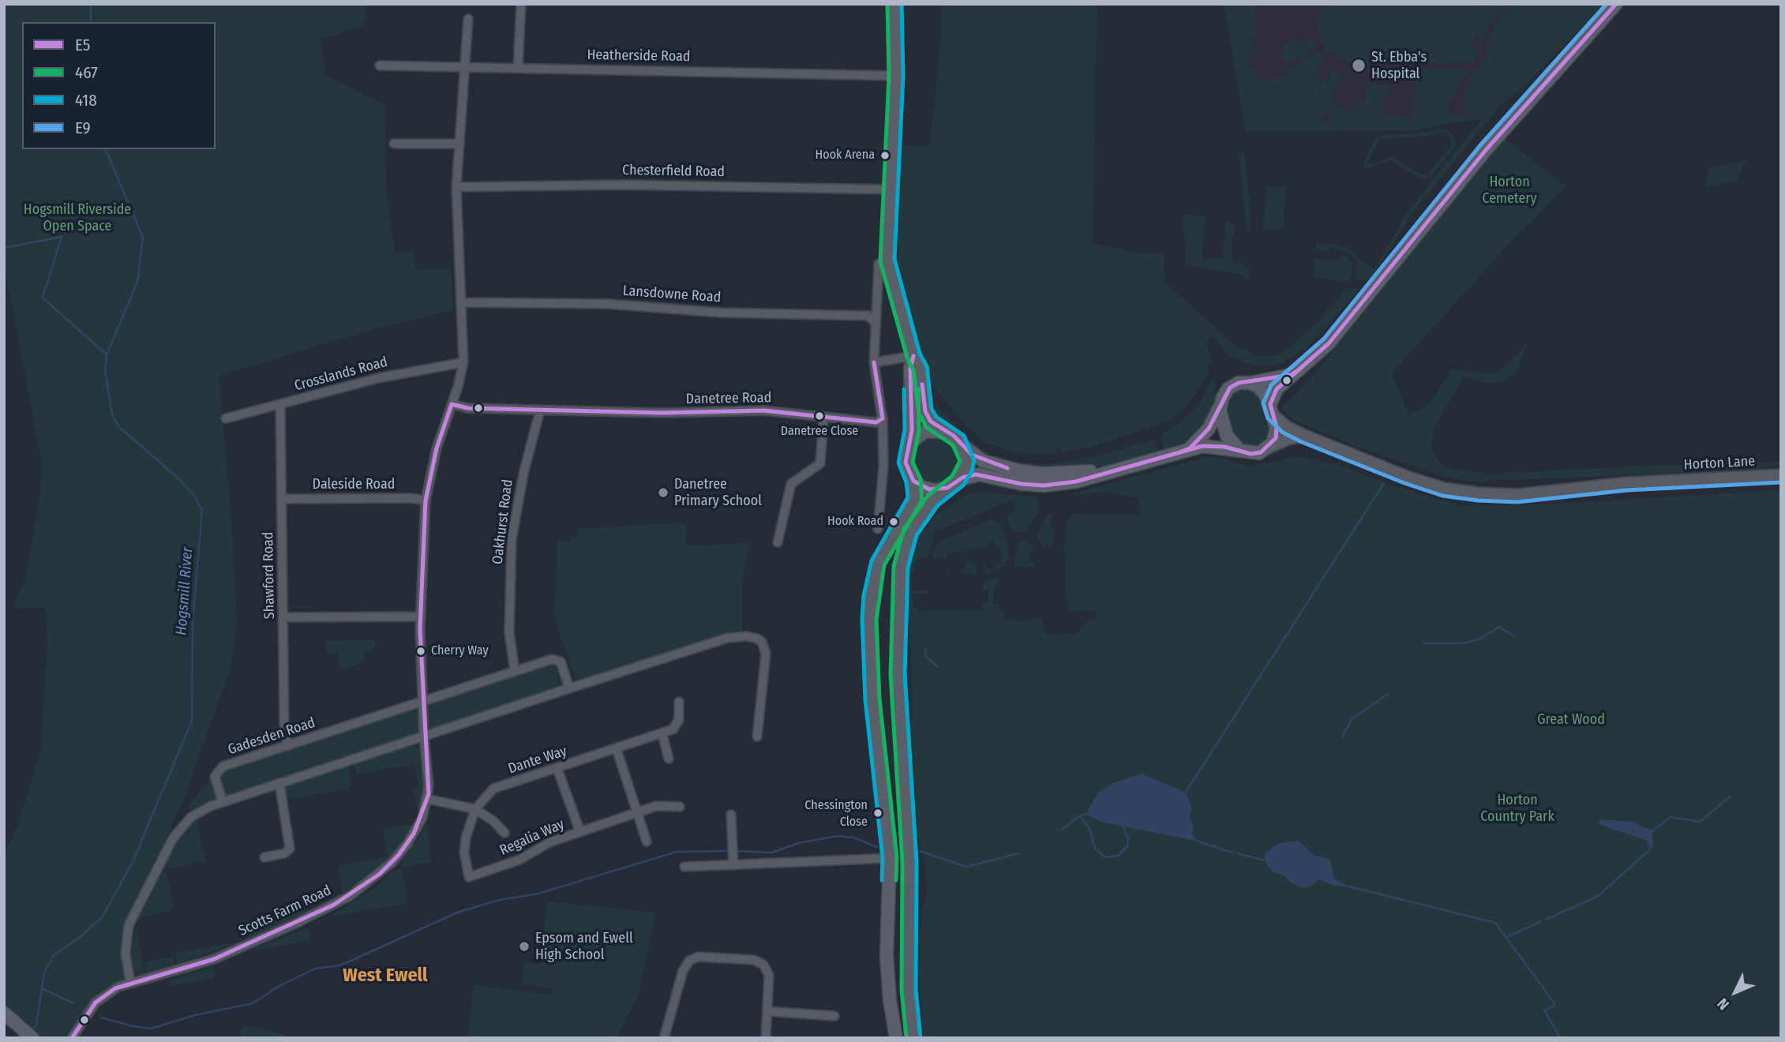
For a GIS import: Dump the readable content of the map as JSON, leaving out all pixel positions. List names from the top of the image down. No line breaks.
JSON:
{"streets":{"street":["Heatherside Road","Chesterfield Road","Lansdowne Road","Crosslands Road","Danetree Road","Horton Lane","Daleside Road","Oakhurst Road","Shawford Road","Gadesden Road","Dante Way","Regalia Way","Scotts Farm Road"]},"crossings":[["Heatherside Road","Scotts Farm Road"],["Chesterfield Road","Scotts Farm Road"],["Lansdowne Road","Scotts Farm Road"],["Crosslands Road","Shawford Road"],["Crosslands Road","Scotts Farm Road"],["Danetree Road","Oakhurst Road"],["Danetree Road","Scotts Farm Road"],["Daleside Road","Shawford Road"],["Daleside Road","Scotts Farm Road"],["Oakhurst Road","Gadesden Road"],["Shawford Road","Gadesden Road"],["Gadesden Road","Scotts Farm Road"],["Dante Way","Regalia Way"]],"districts":["West Ewell"],"water":["Hogsmill River"],"parks":["Horton Cemetery","Hogsmill Riverside Open Space","Great Wood","Horton Country Park"],"places":["St. Ebba's Hospital","Hook Arena","Danetree Close","Danetree Primary School","Hook Road","Cherry Way","Chessington Close","Epsom and Ewell High School"],"lines":["transit line E5","transit line 467","transit line 418","transit line E9"],"legend":["E5","467","418","E9"],"north":"bottom left"}
